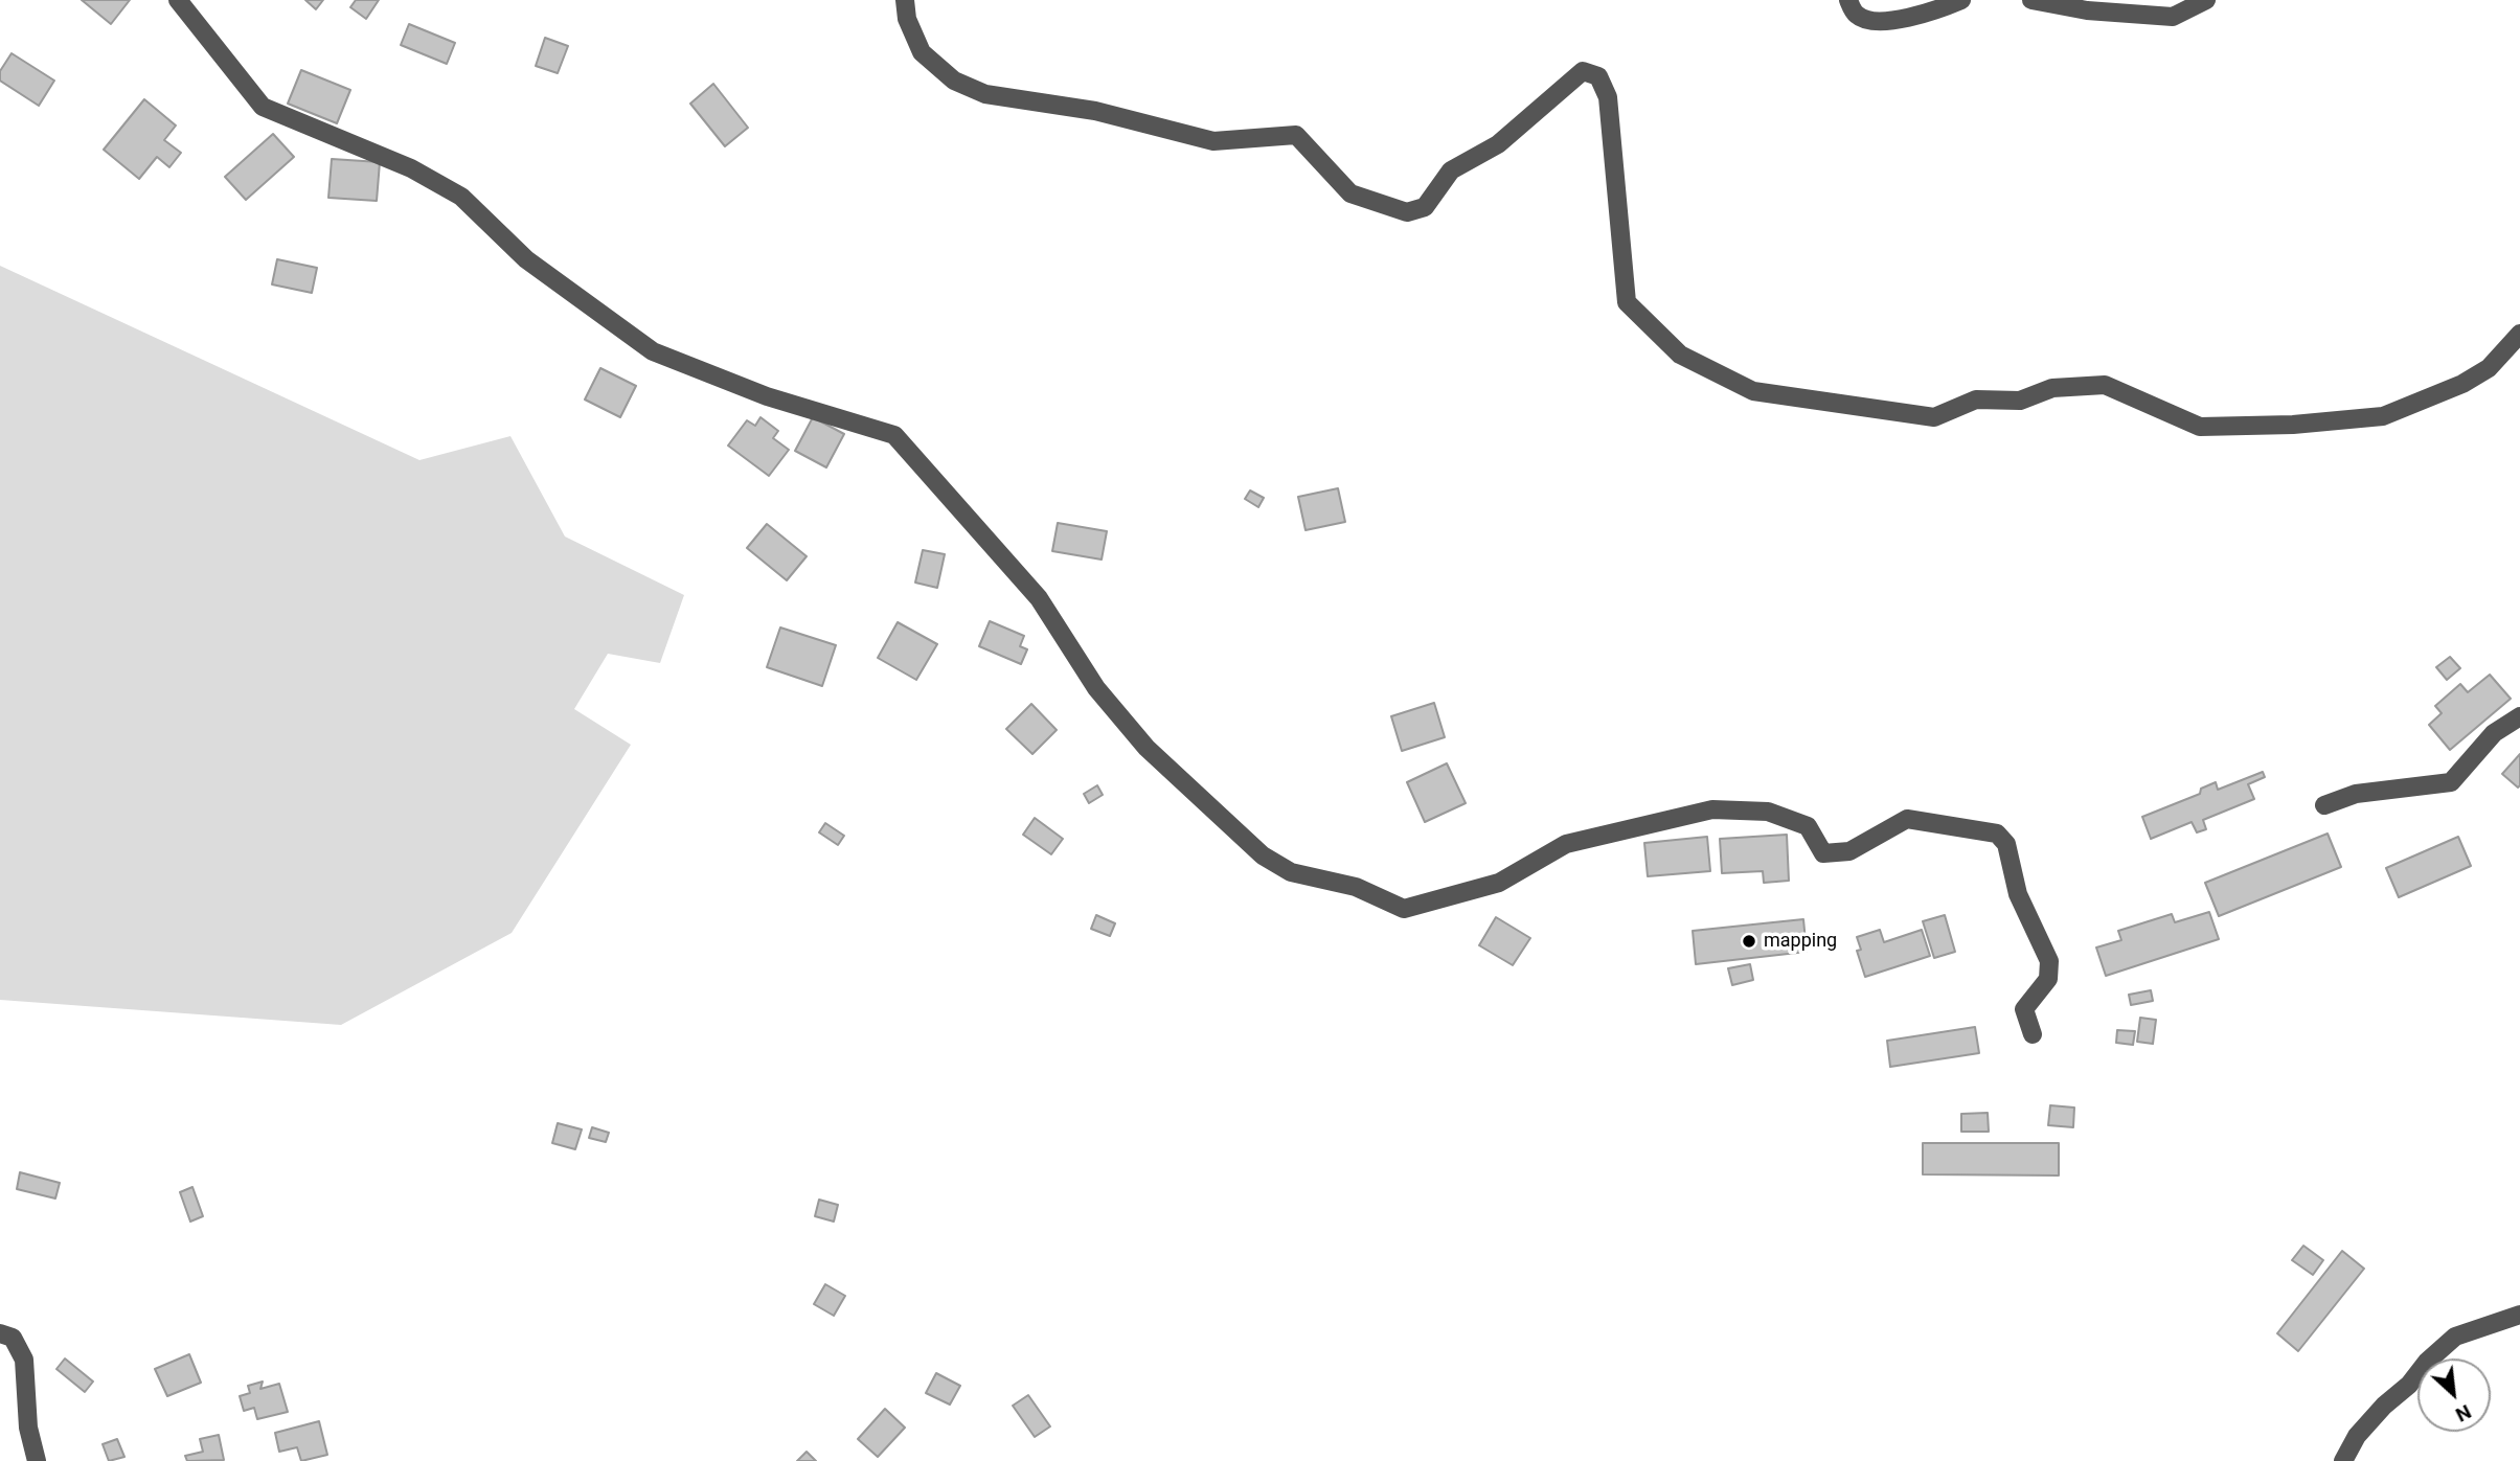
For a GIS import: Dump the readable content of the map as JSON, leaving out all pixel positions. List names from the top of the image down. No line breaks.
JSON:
{"places":["mapping"],"north":"bottom right"}
